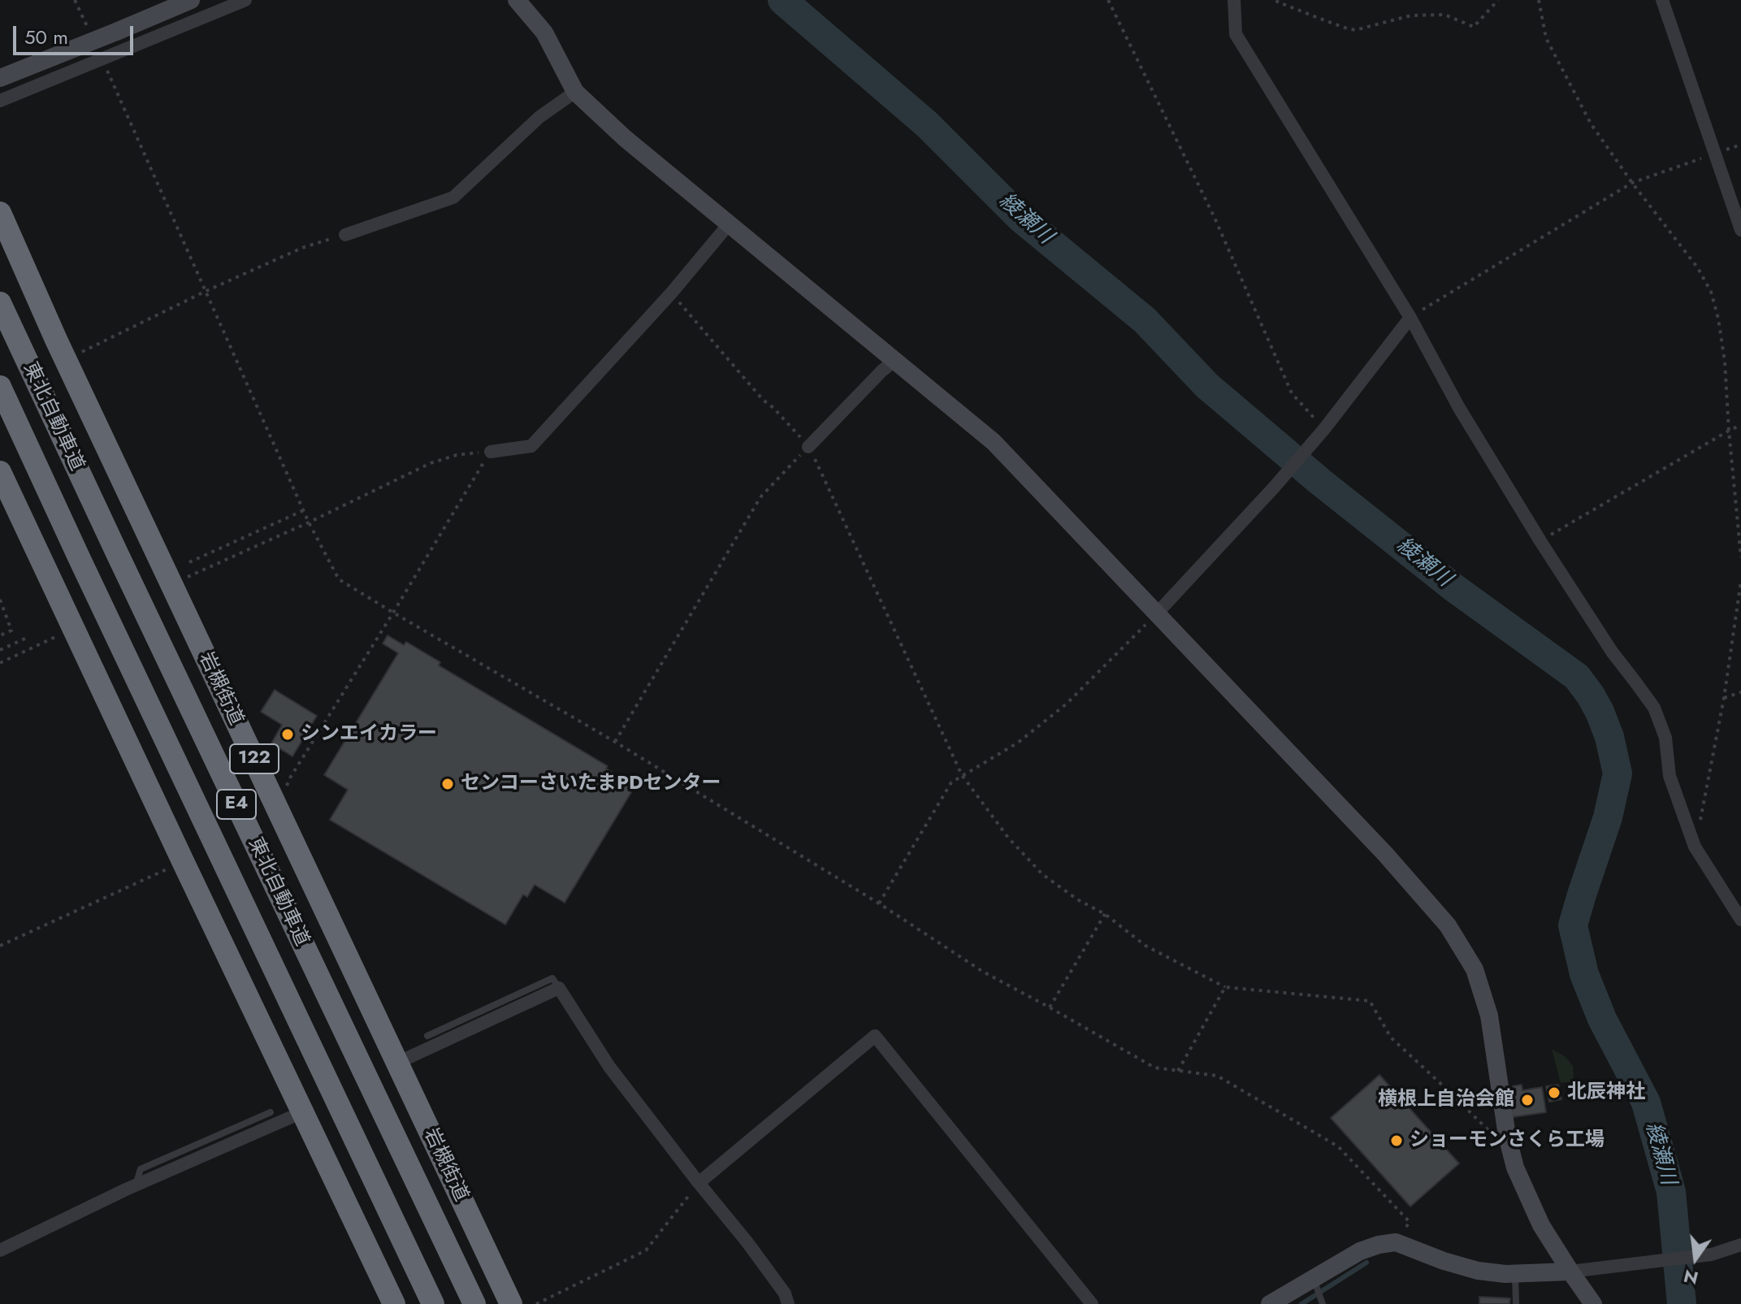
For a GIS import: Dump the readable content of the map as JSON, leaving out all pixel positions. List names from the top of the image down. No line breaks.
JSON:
{"streets":{"highway":["東北自動車道","岩槻街道","122","E4"]},"water":["綾瀬川"],"places":["シンエイカラー","センコーさいたまPDセンター","北辰神社","横根上自治会館","ショーモンさくら工場"],"scale_bar":"50 m","north":"bottom"}
